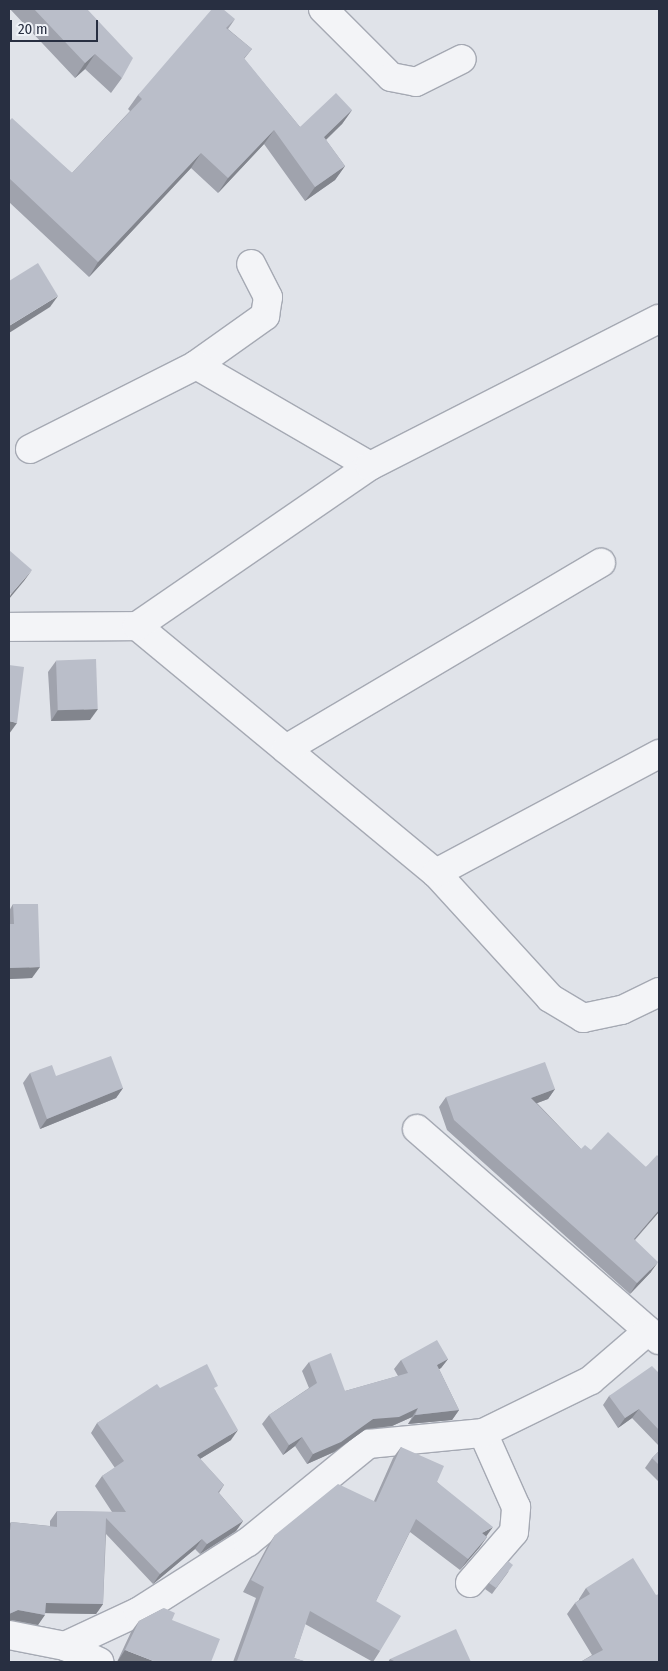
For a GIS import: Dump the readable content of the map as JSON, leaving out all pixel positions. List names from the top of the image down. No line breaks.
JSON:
{"scale_bar":"20 m"}
